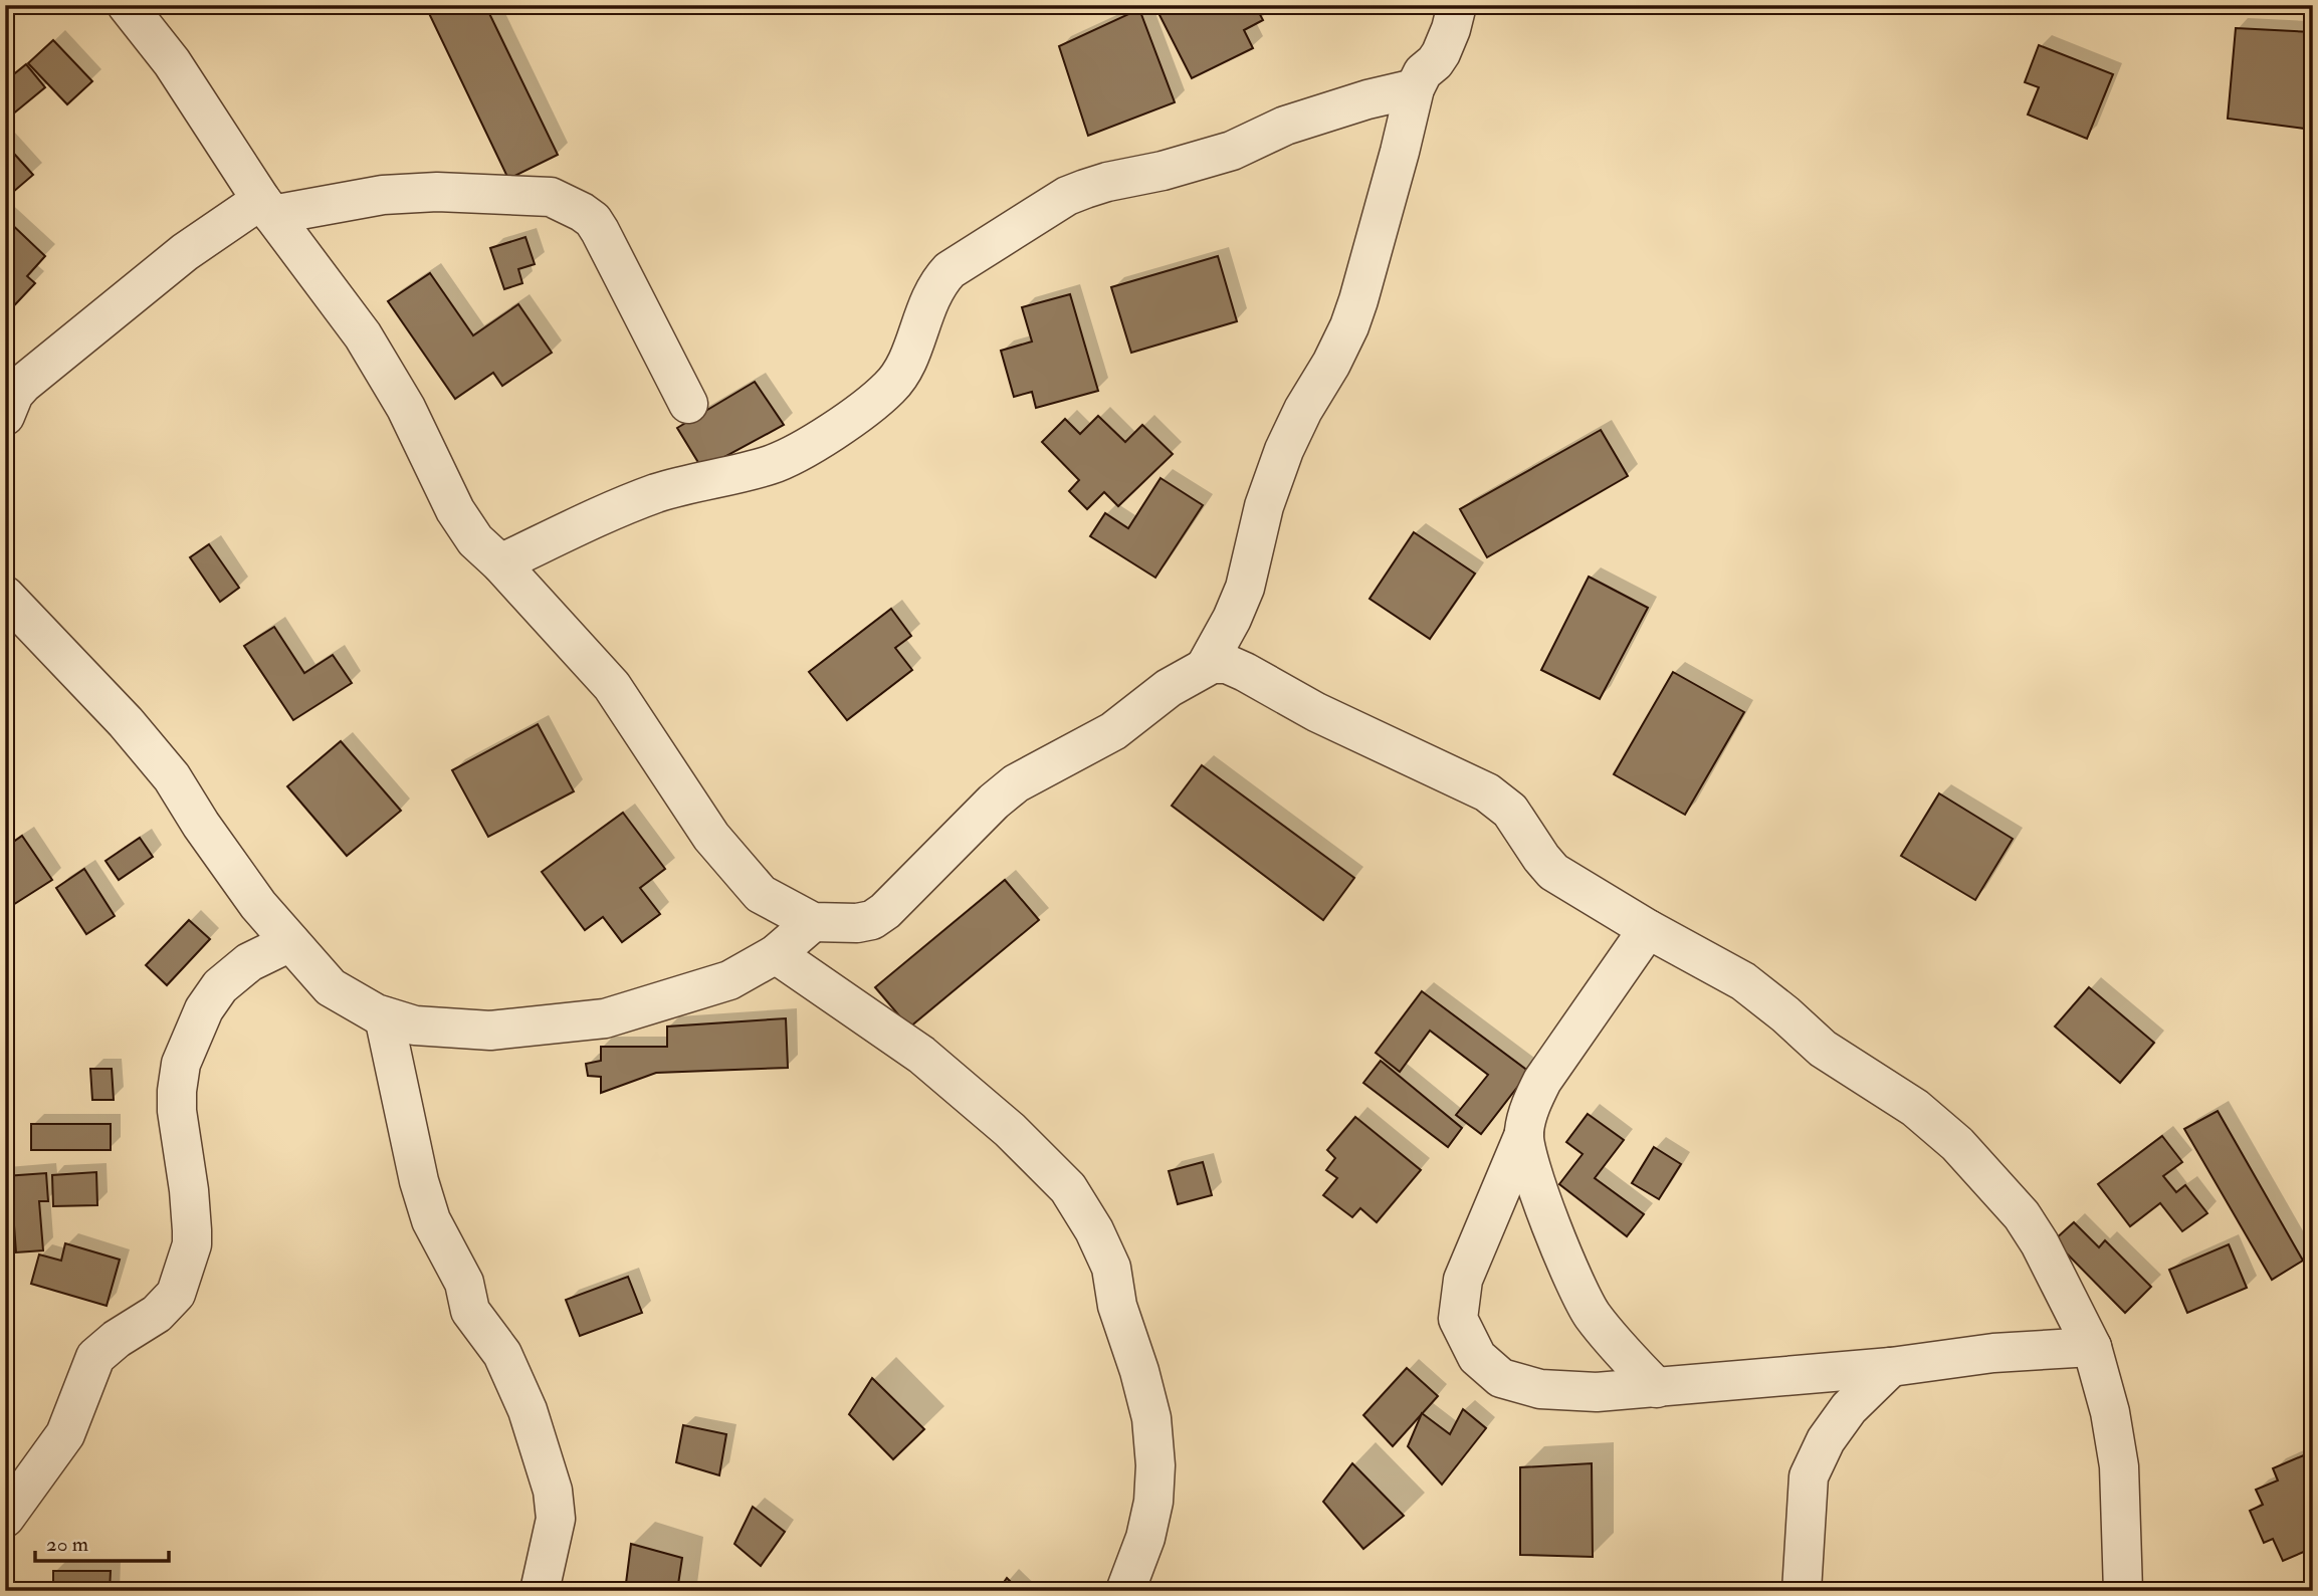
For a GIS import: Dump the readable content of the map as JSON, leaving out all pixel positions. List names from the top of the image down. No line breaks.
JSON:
{"scale_bar":"20 m"}
